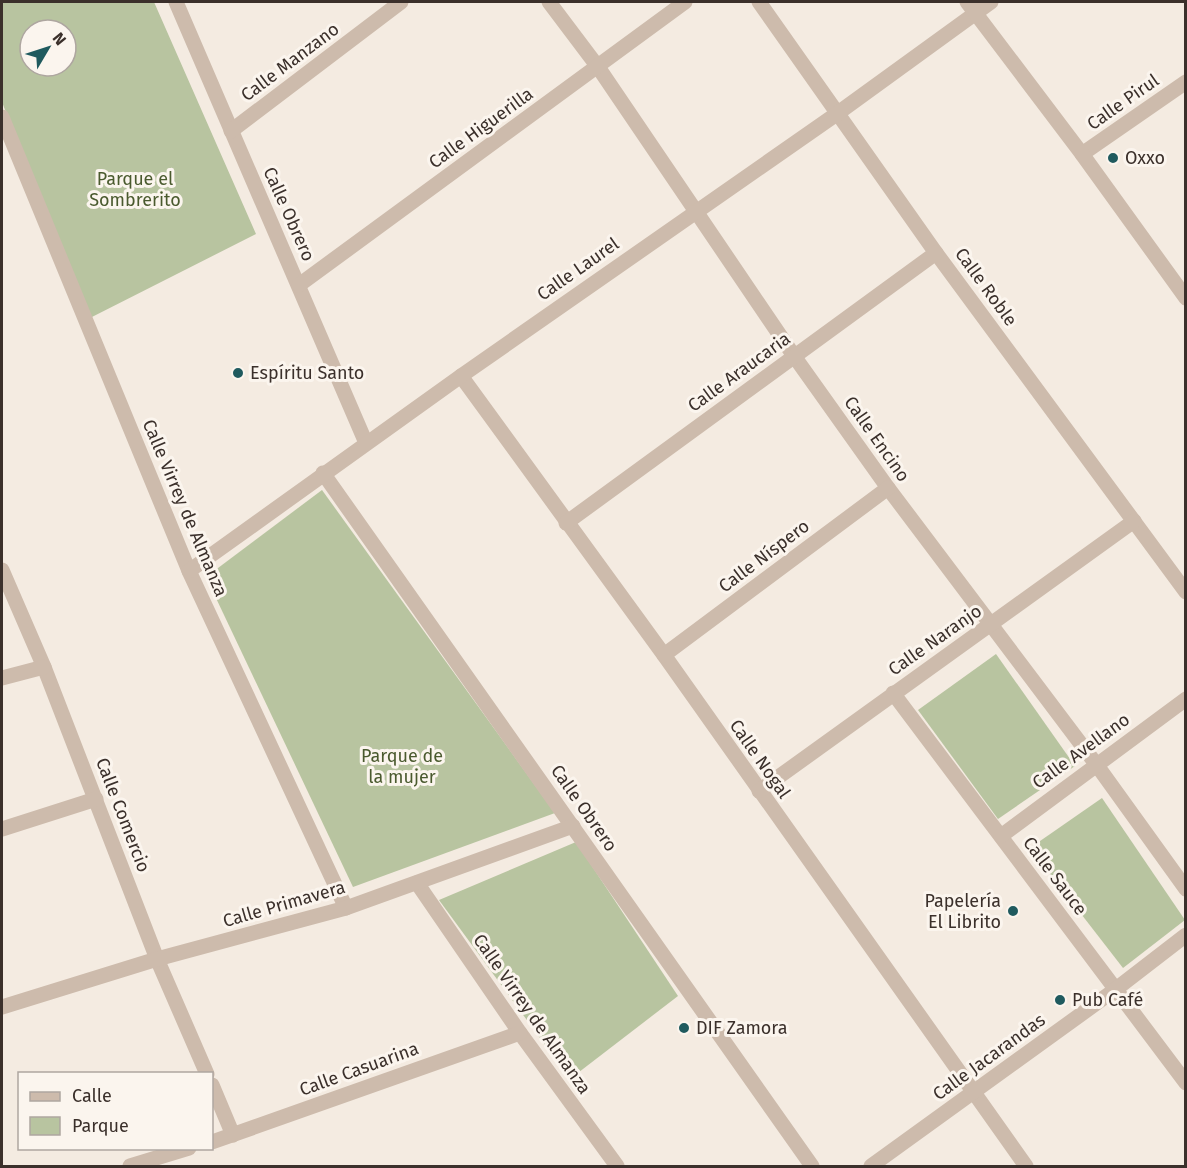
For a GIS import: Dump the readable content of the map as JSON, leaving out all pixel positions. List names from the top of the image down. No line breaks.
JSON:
{"streets":{"street":["Calle Manzano","Calle Pirul","Calle Higuerilla","Calle Obrero","Calle Laurel","Calle Roble","Calle Araucaria","Calle Encino","Calle Virrey de Almanza","Calle Níspero","Calle Naranjo","Calle Avellano","Calle Nogal","Calle Comercio","Calle Sauce","Calle Primavera","Calle Jacarandas","Calle Casuarina"]},"crossings":[["Calle Manzano","Calle Obrero"],["Calle Higuerilla","Calle Obrero"],["Calle Higuerilla","Calle Encino"],["Calle Obrero","Calle Laurel"],["Calle Obrero","Calle Primavera"],["Calle Laurel","Calle Roble"],["Calle Laurel","Calle Encino"],["Calle Laurel","Calle Virrey de Almanza"],["Calle Laurel","Calle Nogal"],["Calle Roble","Calle Araucaria"],["Calle Roble","Calle Naranjo"],["Calle Araucaria","Calle Encino"],["Calle Araucaria","Calle Nogal"],["Calle Encino","Calle Níspero"],["Calle Encino","Calle Naranjo"],["Calle Encino","Calle Avellano"],["Calle Virrey de Almanza","Calle Primavera"],["Calle Virrey de Almanza","Calle Casuarina"],["Calle Níspero","Calle Nogal"],["Calle Naranjo","Calle Nogal"],["Calle Naranjo","Calle Sauce"],["Calle Avellano","Calle Sauce"],["Calle Nogal","Calle Jacarandas"],["Calle Comercio","Calle Primavera"],["Calle Sauce","Calle Jacarandas"]],"parks":["Parque el Sombrerito","Parque de la mujer"],"places":["Oxxo","Espíritu Santo","Papelería El Librito","Pub Café","DIF Zamora"],"legend":["Calle","Parque"],"north":"top right"}
